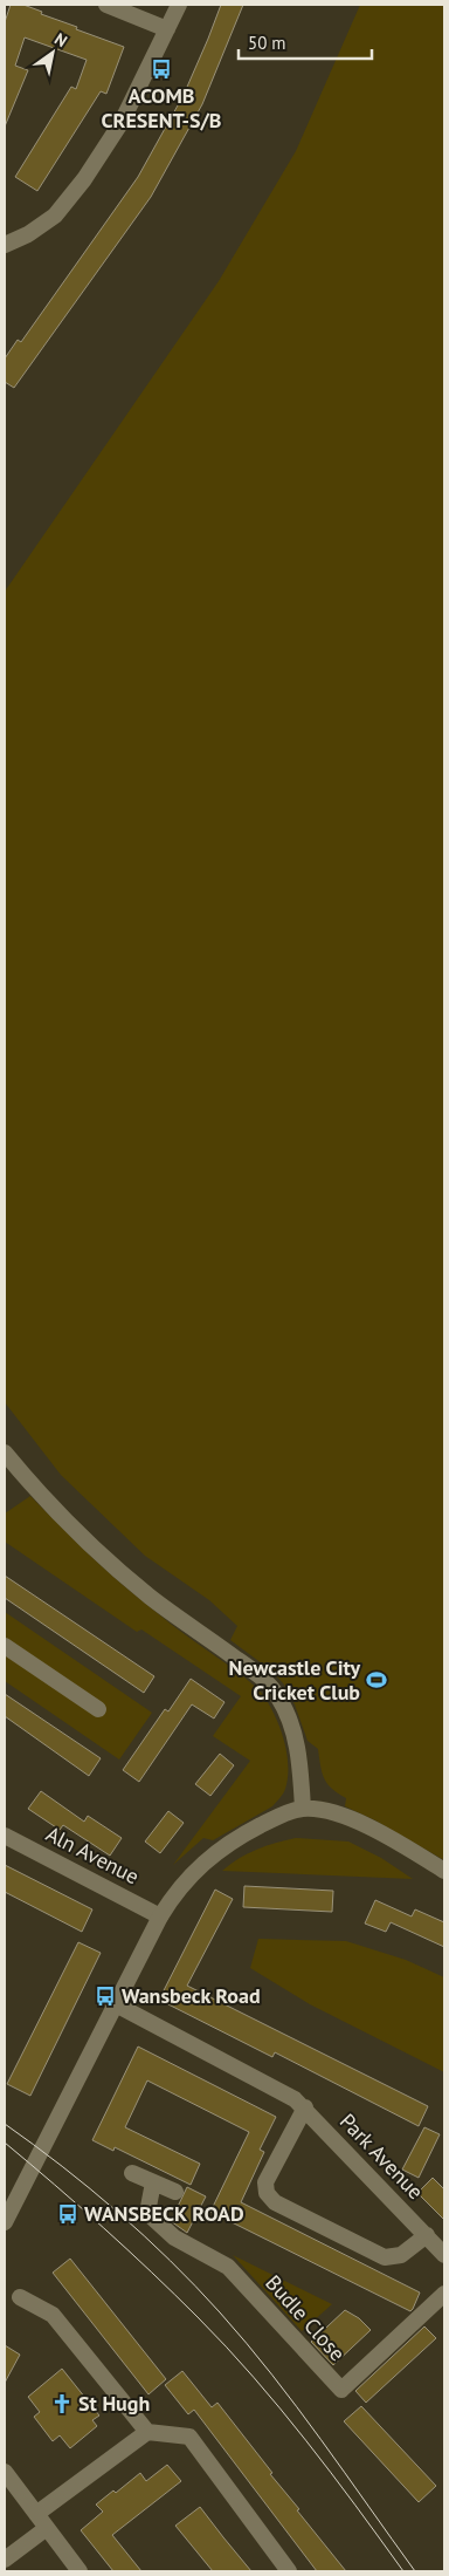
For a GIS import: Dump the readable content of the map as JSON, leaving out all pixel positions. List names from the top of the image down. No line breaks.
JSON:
{"streets":{"street":["Aln Avenue","Park Avenue","Budle Close"]},"places":{"bus stop":["ACOMB CRESENT-S/B","Wansbeck Road","WANSBECK ROAD"],"sports":["Newcastle City Cricket Club"],"church":["St Hugh"]},"scale_bar":"50 m","north":"top right"}
